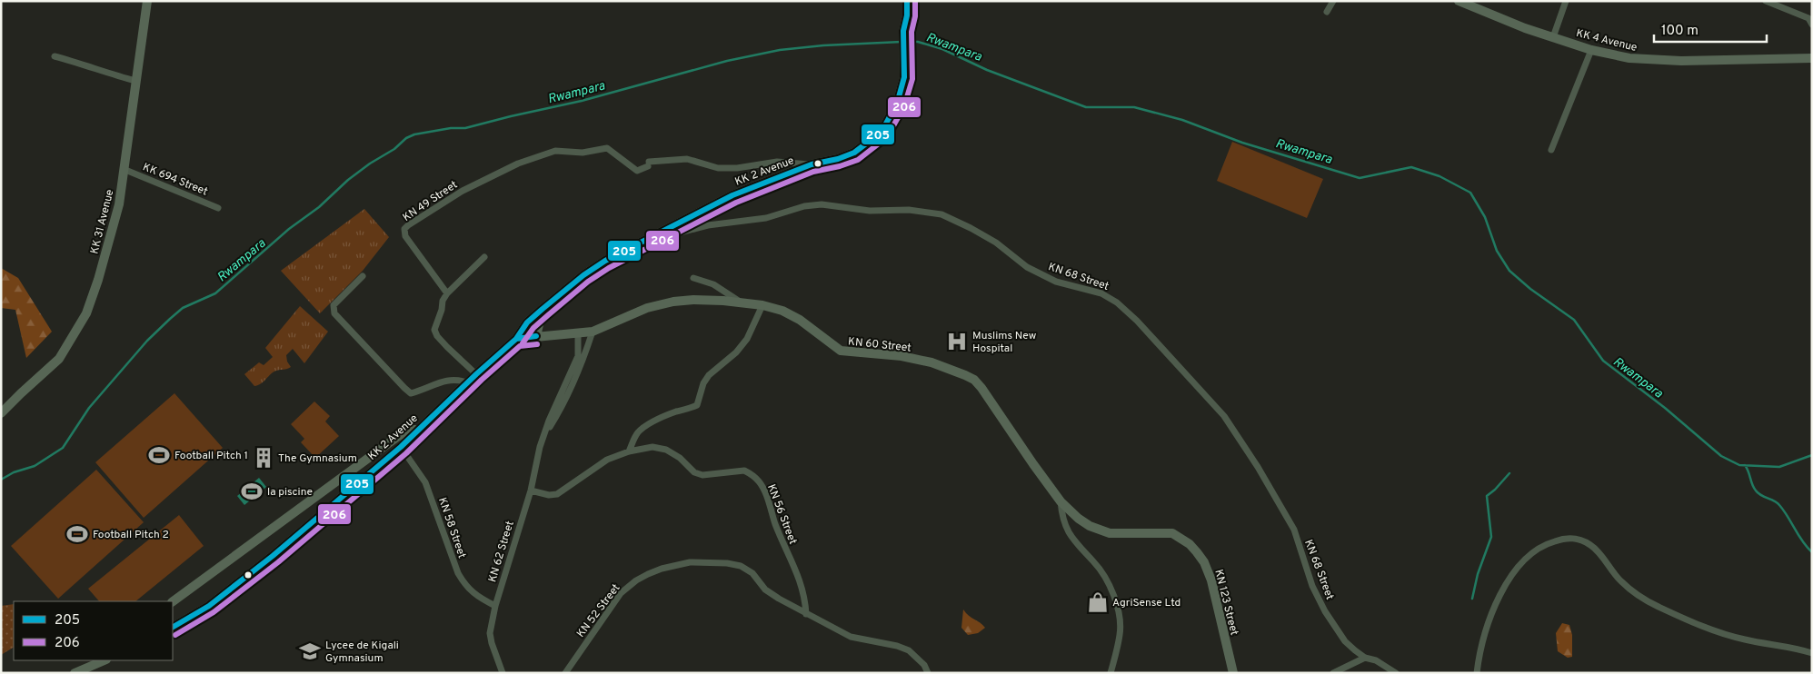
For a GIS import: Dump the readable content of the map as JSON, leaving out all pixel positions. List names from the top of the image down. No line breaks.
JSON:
{"streets":{"main road":["KK 4 Avenue","KK 2 Avenue","KK 31 Avenue","KN 60 Street","KN 123 Street"],"street":["KK 694 Street","KN 49 Street","KN 68 Street","KN 56 Street","KN 58 Street","KN 62 Street","KN 52 Street"]},"crossings":[["KK 2 Avenue","KN 49 Street"],["KK 2 Avenue","KN 68 Street"],["KK 2 Avenue","KN 58 Street"],["KK 694 Street","KK 31 Avenue"],["KN 60 Street","KN 62 Street"],["KN 60 Street","KN 123 Street"],["KN 56 Street","KN 62 Street"],["KN 56 Street","KN 52 Street"],["KN 58 Street","KN 62 Street"]],"water":["Rwampara"],"places":{"hospital":["Muslims New Hospital"],"sports":["Football Pitch 1","la piscine","Football Pitch 2"],"building":["The Gymnasium"],"shop":["AgriSense Ltd"],"school or university":["Lycee de Kigali Gymnasium"]},"lines":["transit line 205","transit line 206"],"legend":["205","206"],"scale_bar":"100 m"}
